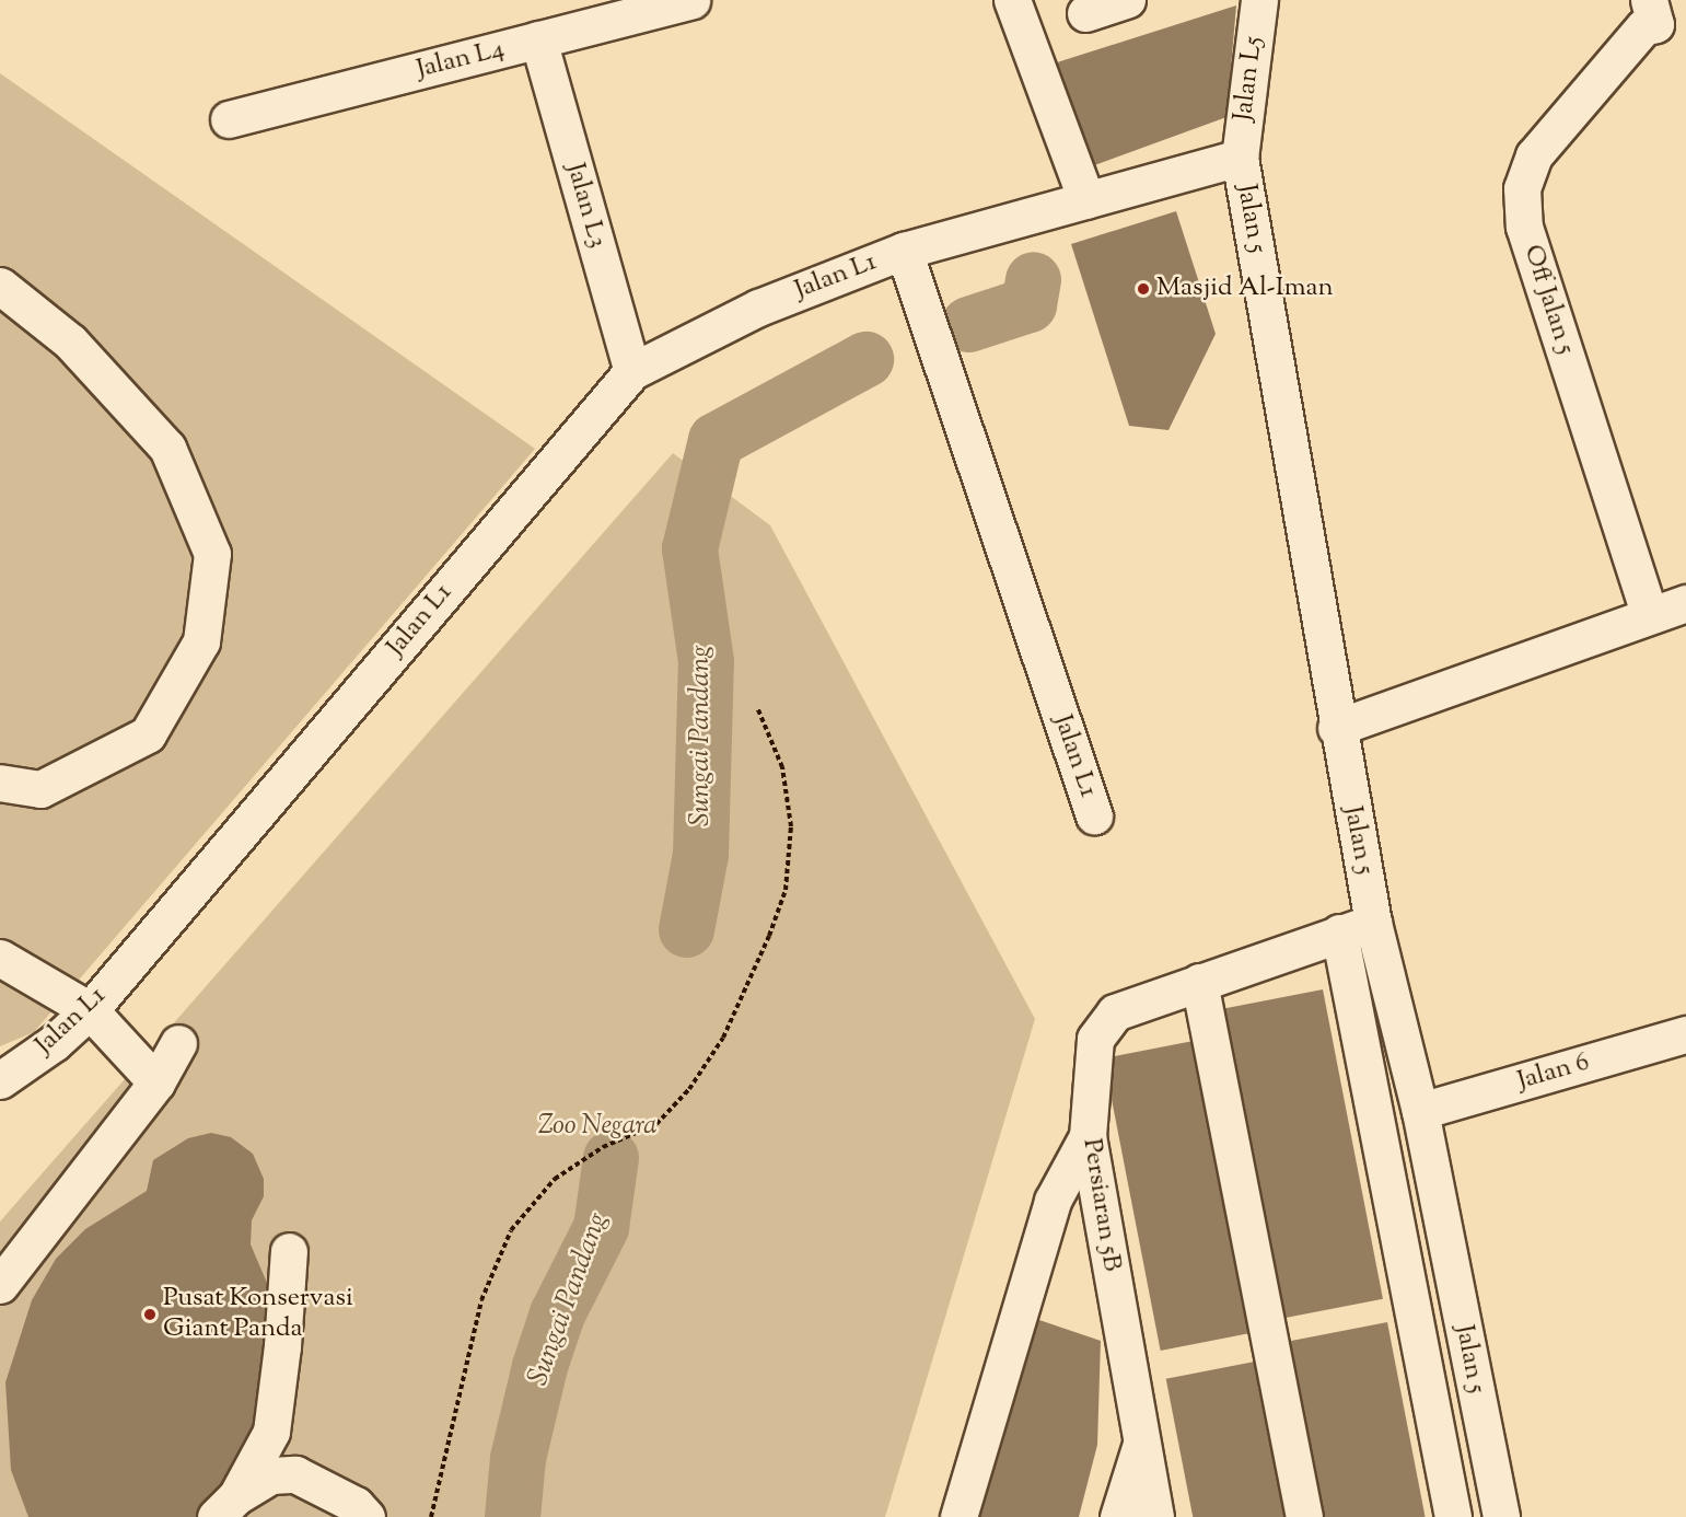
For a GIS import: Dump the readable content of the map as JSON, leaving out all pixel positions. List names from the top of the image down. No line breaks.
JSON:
{"streets":{"street":["Jalan L4","Jalan L5","Jalan L3","Jalan 5","Jalan L1","Off Jalan 5","Jalan 6","Persiaran 5B"]},"crossings":[["Jalan L4","Jalan L3"],["Jalan L5","Jalan 5"],["Jalan L5","Jalan L1"],["Jalan L3","Jalan L1"],["Jalan 5","Jalan L1"],["Jalan 5","Jalan 6"],["Jalan 5","Persiaran 5B"]],"water":["Sungai Pandang"],"parks":["Zoo Negara"],"places":["Masjid Al-Iman","Pusat Konservasi Giant Panda"]}
